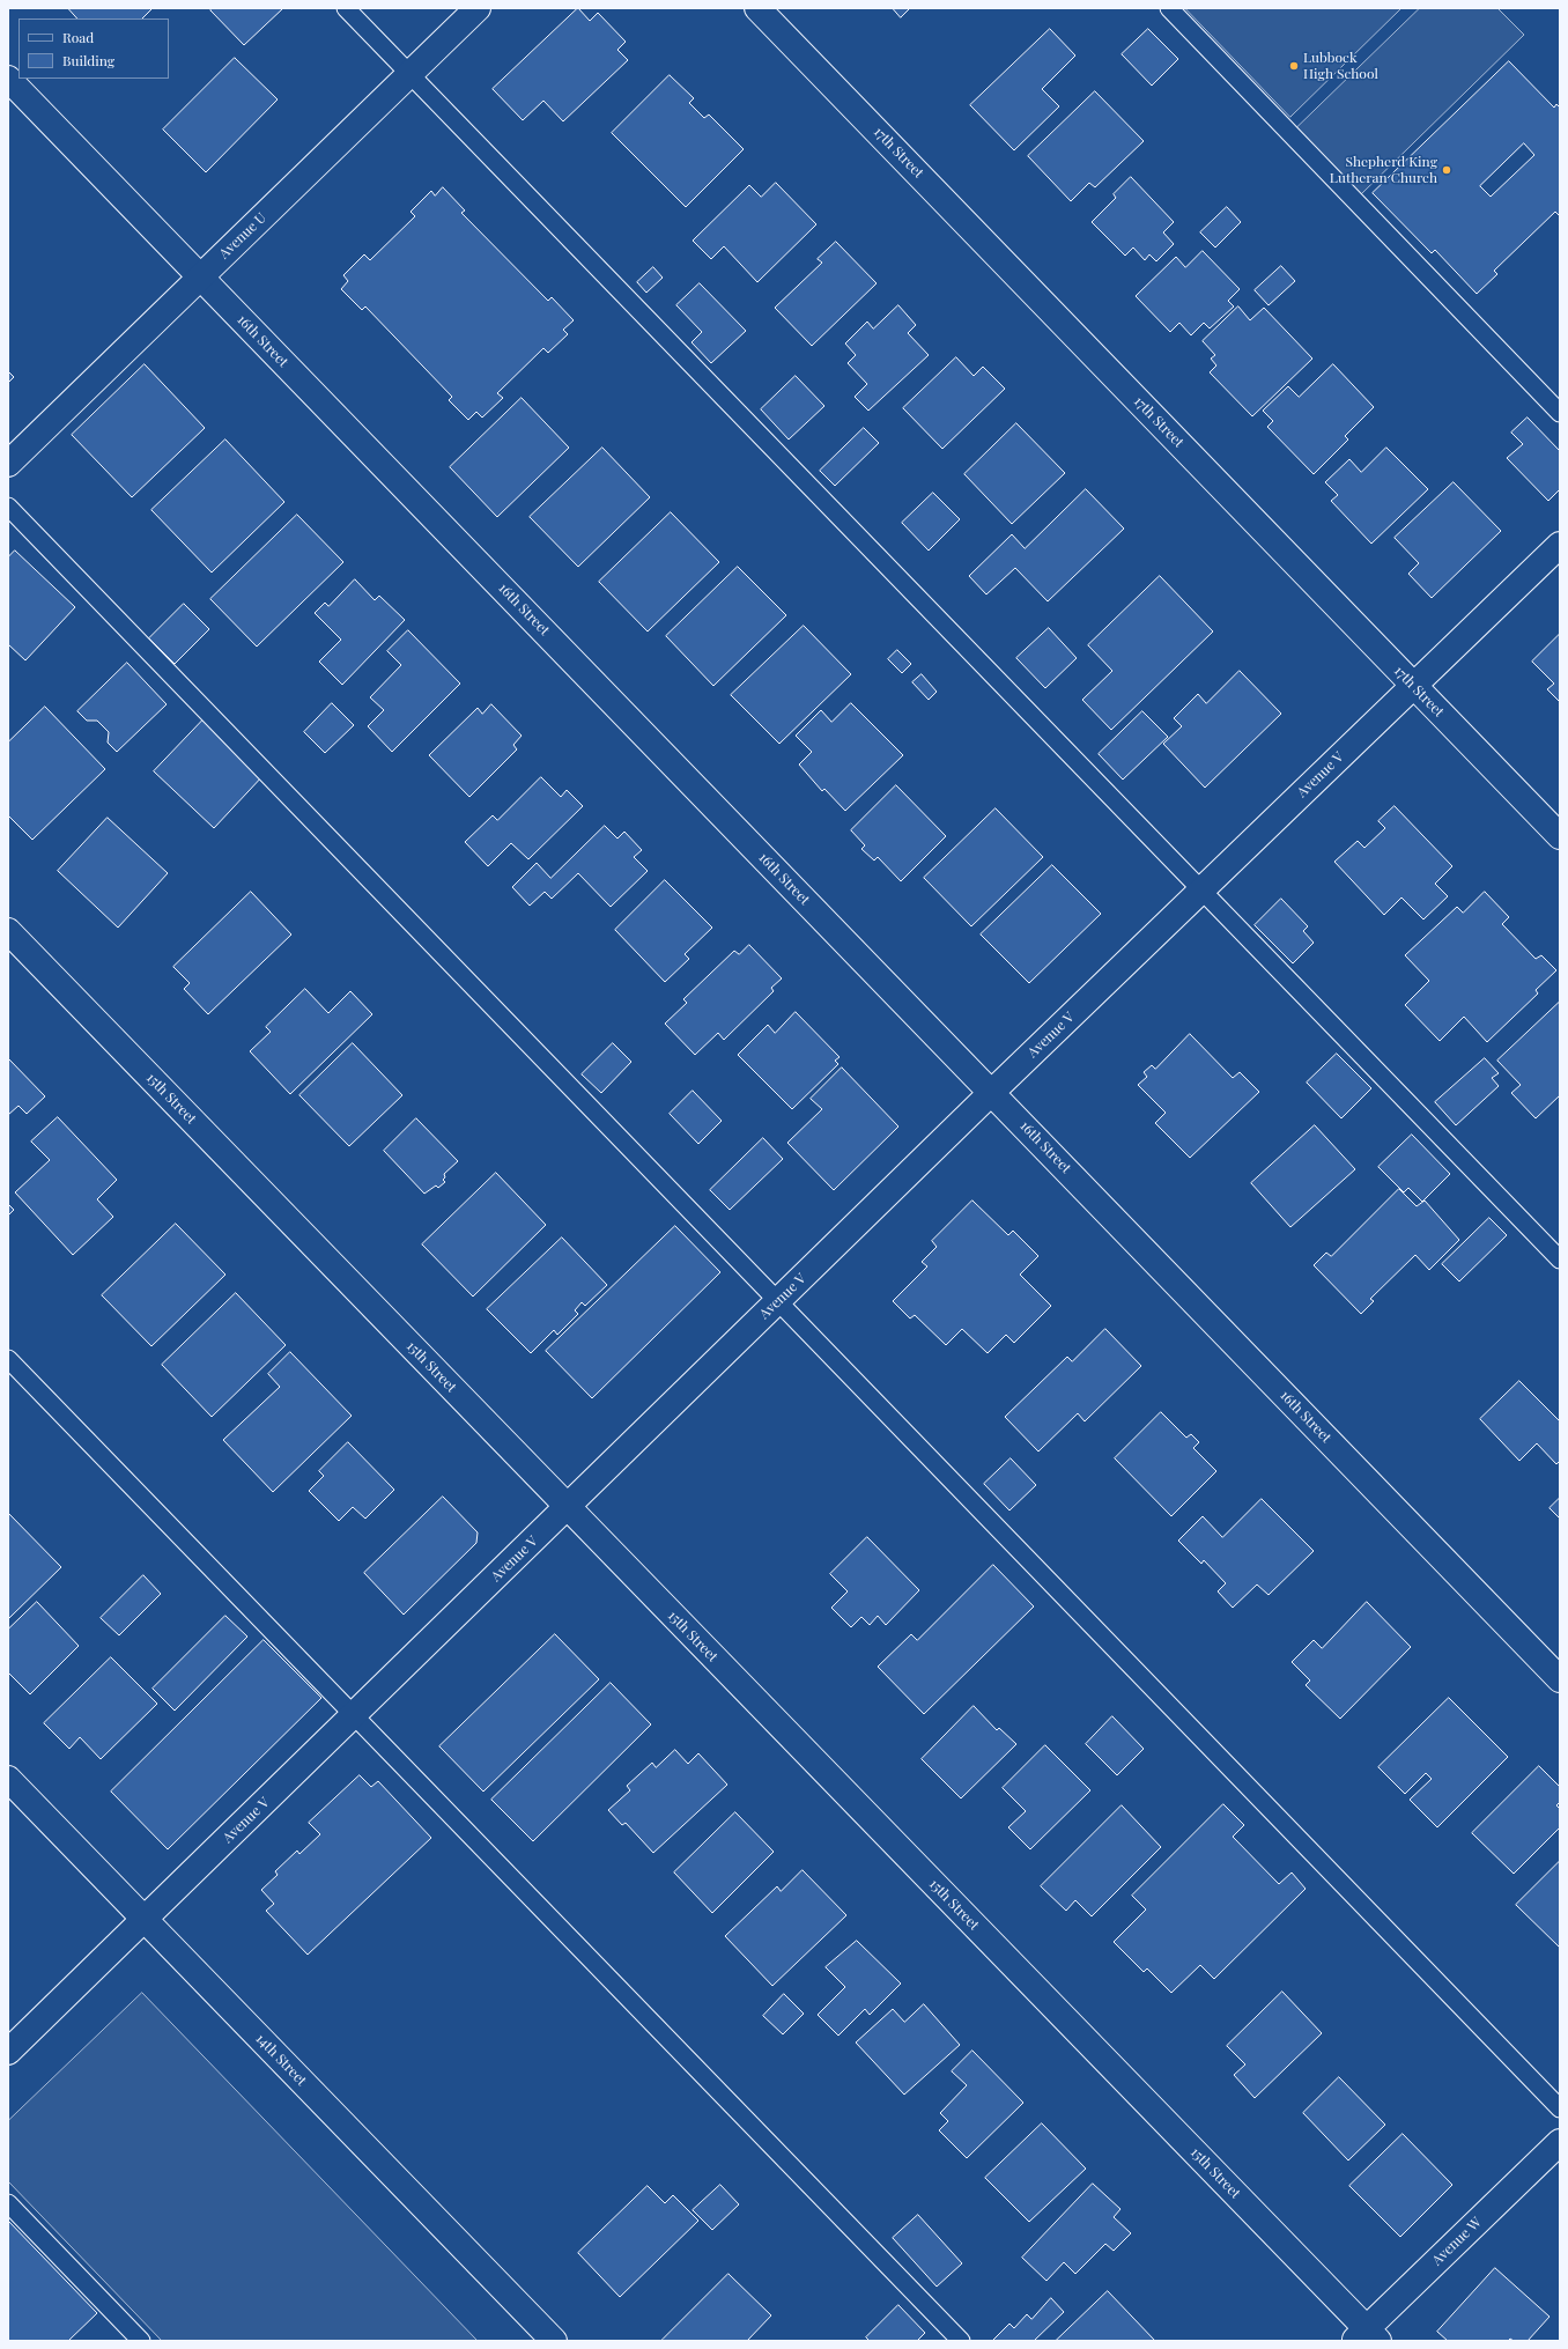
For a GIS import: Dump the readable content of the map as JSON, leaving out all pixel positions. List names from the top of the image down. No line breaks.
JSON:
{"streets":{"street":["17th Street","Avenue U","16th Street","Avenue V","15th Street","14th Street","Avenue W"]},"crossings":[["17th Street","Avenue V"],["Avenue U","16th Street"],["16th Street","Avenue V"],["Avenue V","15th Street"],["Avenue V","14th Street"],["15th Street","Avenue W"]],"places":["Lubbock High School","Shepherd King Lutheran Church"],"legend":["Road","Building"]}
